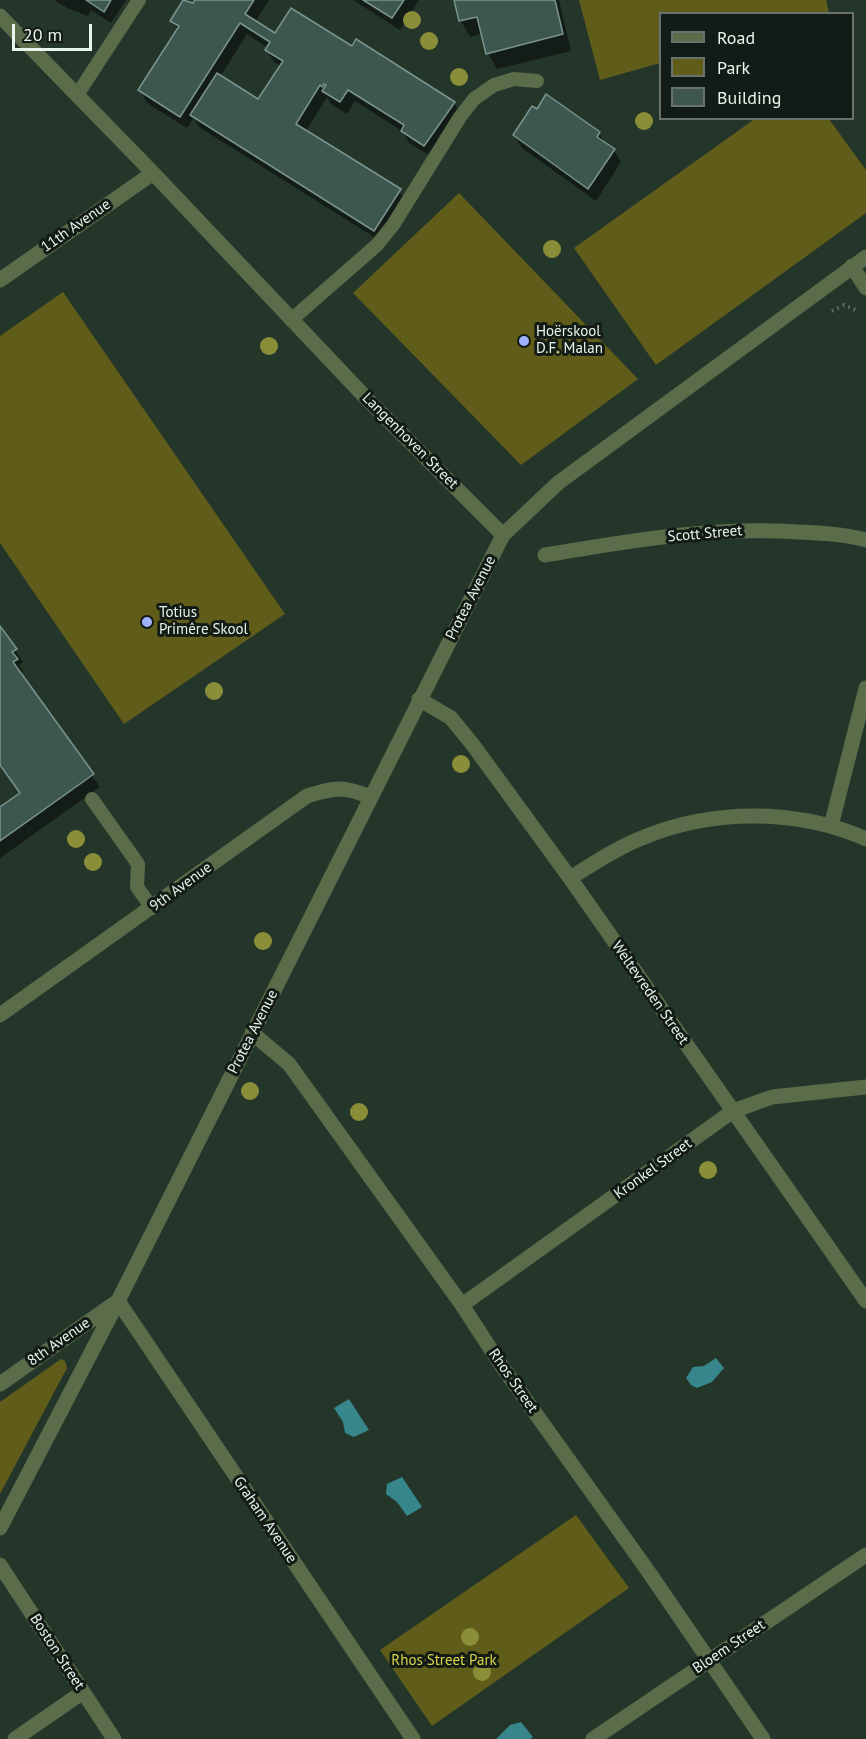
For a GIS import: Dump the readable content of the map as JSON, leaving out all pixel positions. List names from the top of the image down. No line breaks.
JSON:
{"streets":{"street":["11th Avenue","Langenhoven Street","Scott Street","Protea Avenue","9th Avenue","Weltevreden Street","Kronkel Street","8th Avenue","Rhos Street","Graham Avenue","Bloem Street","Boston Street"]},"crossings":[["11th Avenue","Langenhoven Street"],["Langenhoven Street","Protea Avenue"],["Protea Avenue","9th Avenue"],["Protea Avenue","Weltevreden Street"],["Protea Avenue","8th Avenue"],["Protea Avenue","Rhos Street"],["Protea Avenue","Graham Avenue"],["Weltevreden Street","Kronkel Street"],["Kronkel Street","Rhos Street"],["8th Avenue","Graham Avenue"],["Rhos Street","Bloem Street"]],"parks":["Rhos Street Park"],"places":["Hoërskool D.F. Malan","Totius Primêre Skool"],"legend":["Road","Park","Building"],"scale_bar":"20 m"}
